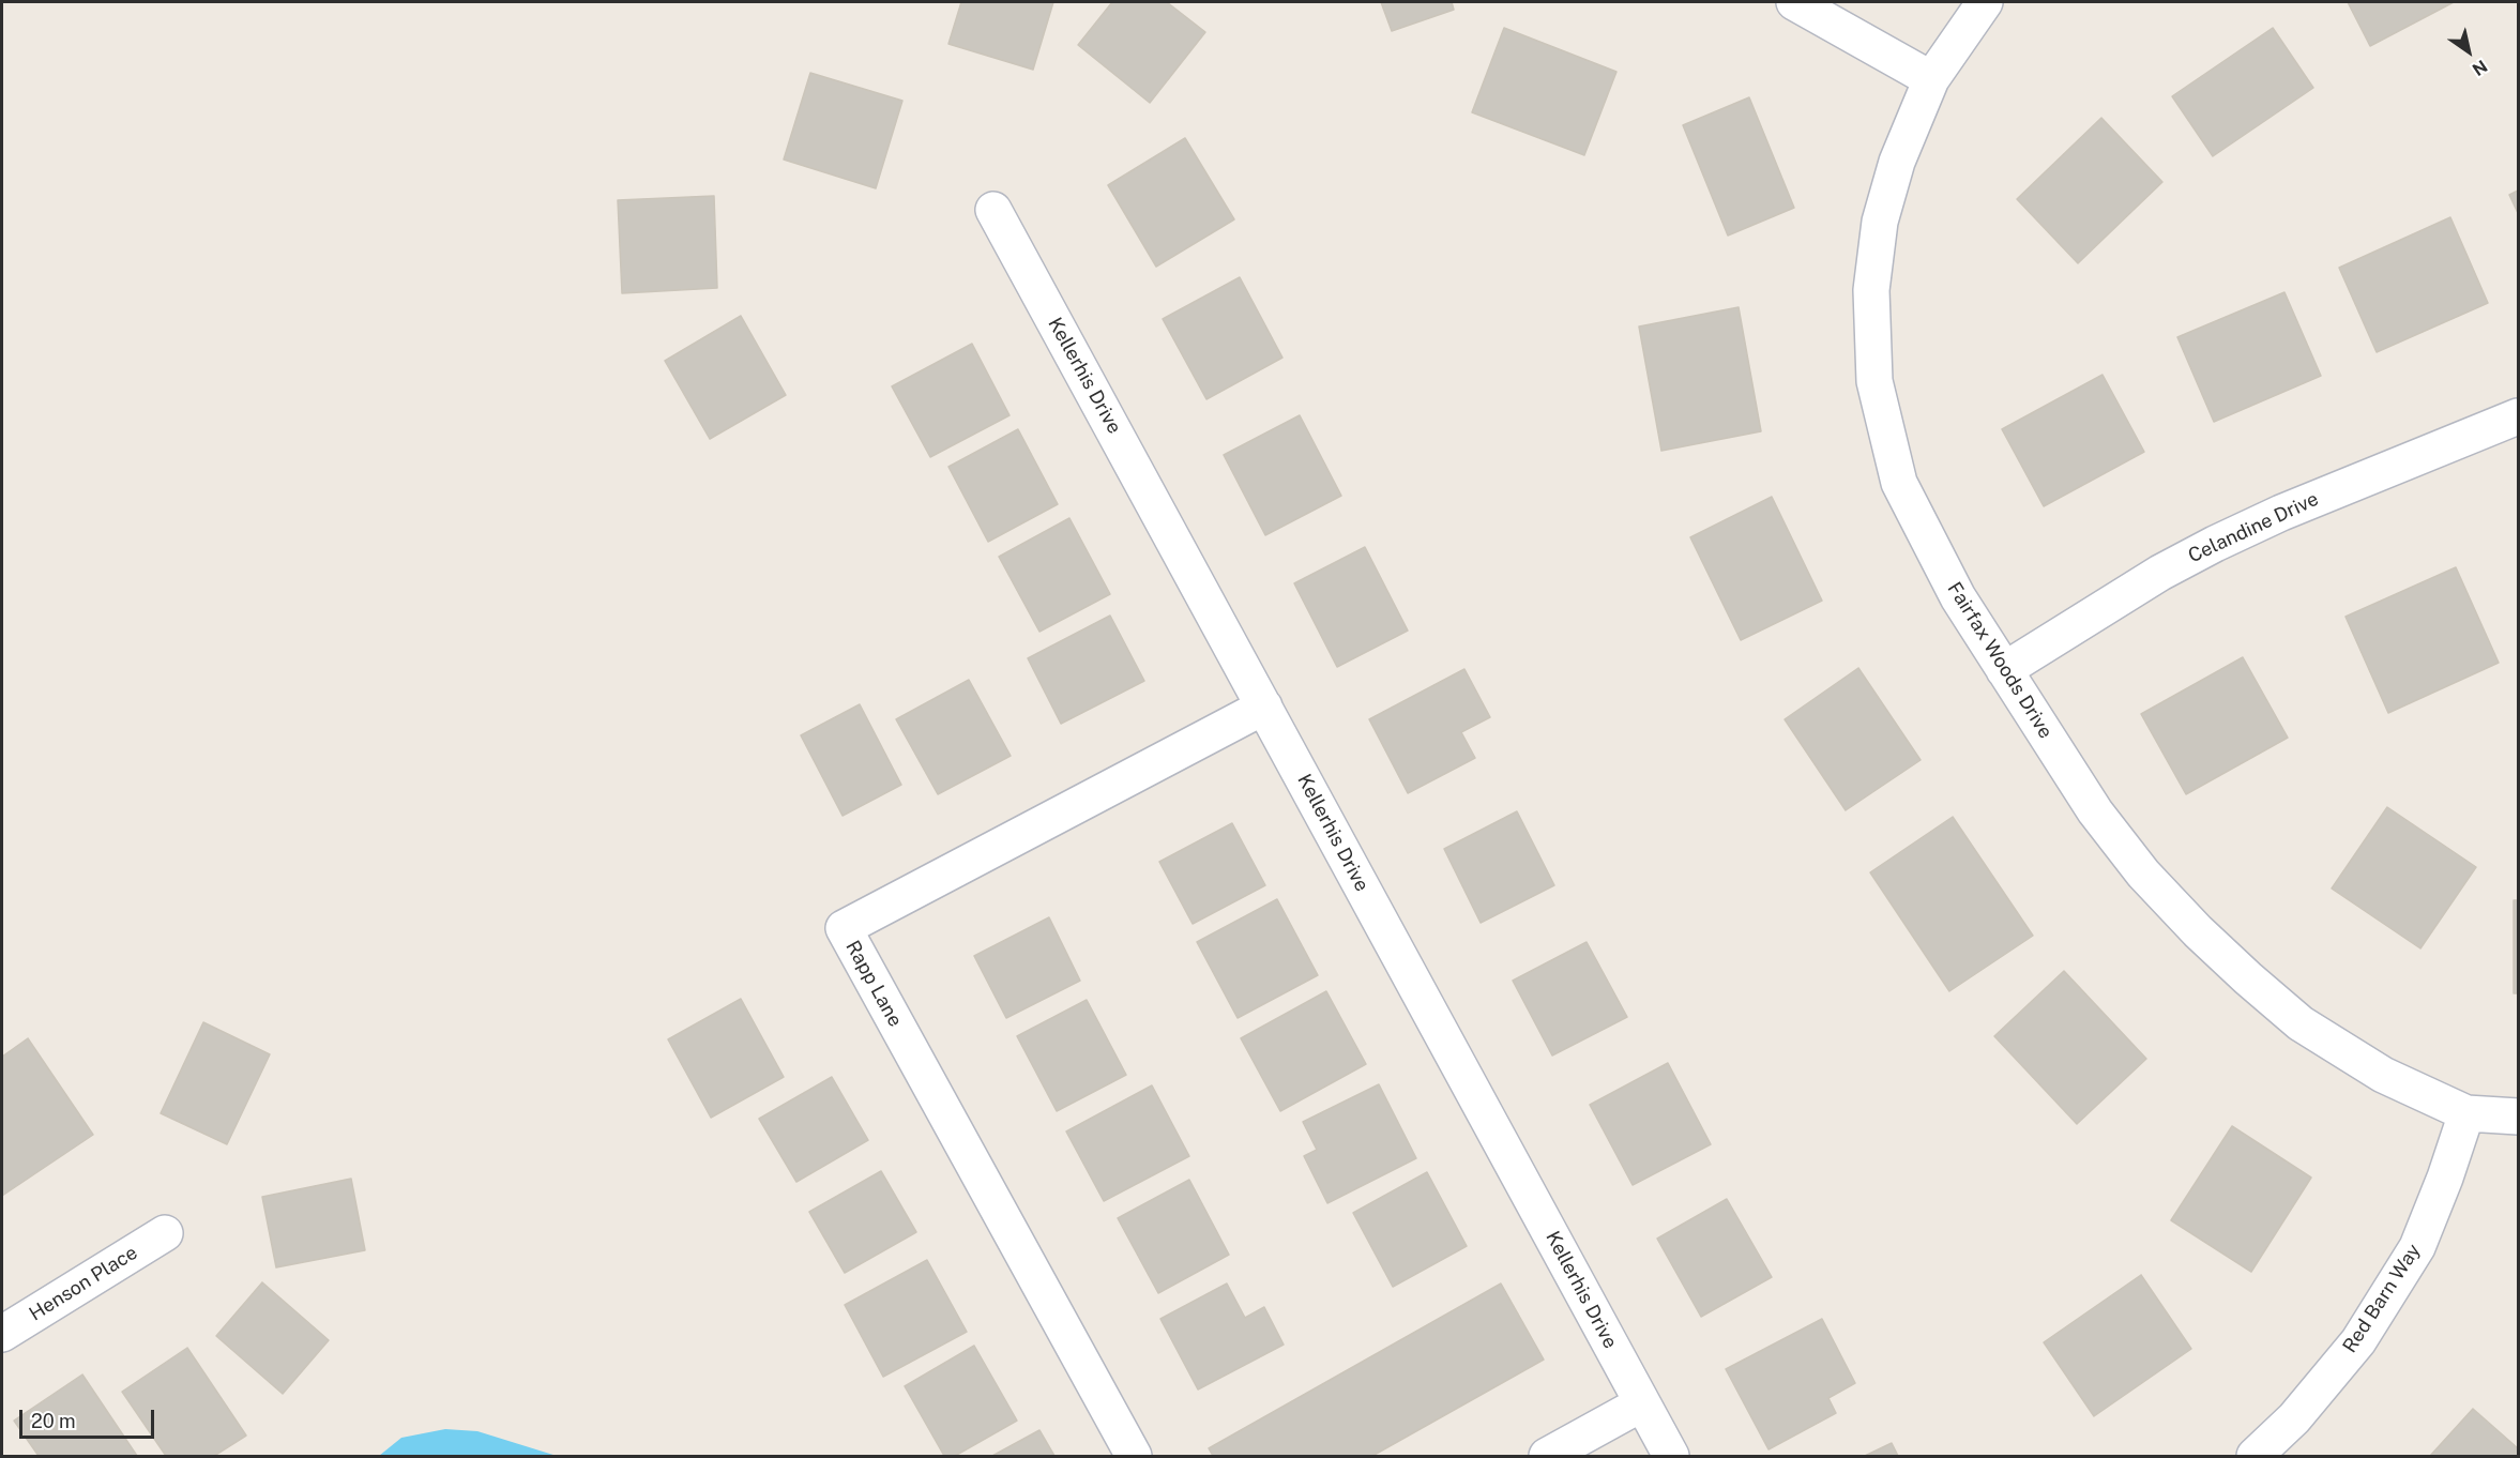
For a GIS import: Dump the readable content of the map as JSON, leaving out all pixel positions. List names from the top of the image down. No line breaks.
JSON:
{"streets":{"street":["Kellerhis Drive","Celandine Drive","Fairfax Woods Drive","Rapp Lane","Henson Place","Red Barn Way"]},"crossings":[["Kellerhis Drive","Rapp Lane"],["Celandine Drive","Fairfax Woods Drive"],["Fairfax Woods Drive","Red Barn Way"]],"scale_bar":"20 m","north":"bottom right"}
